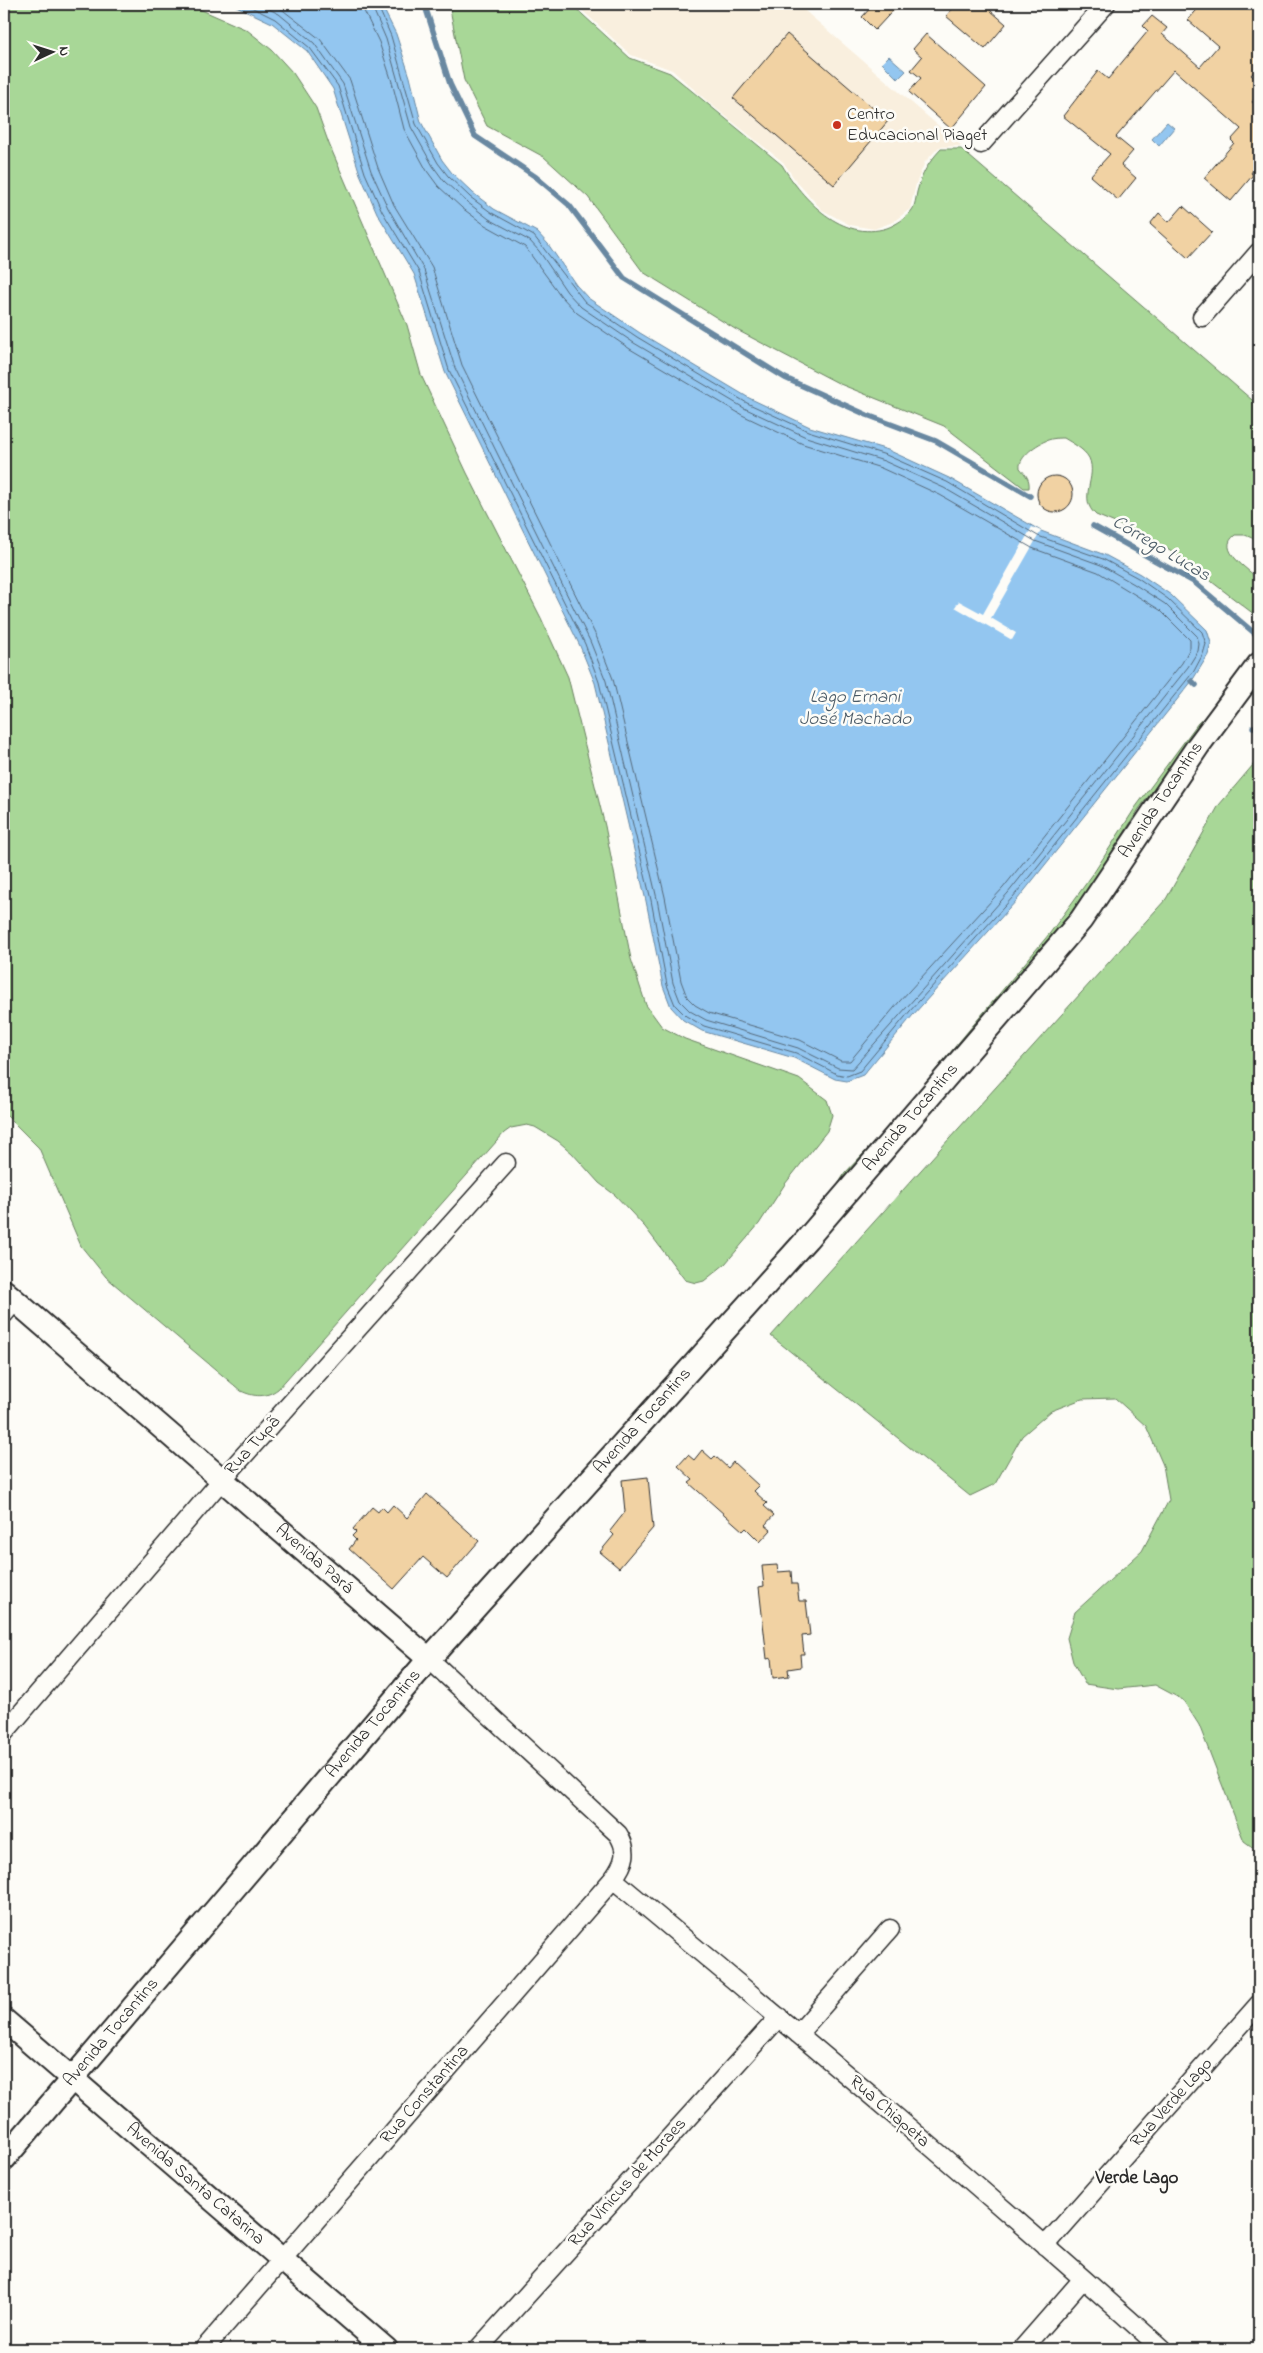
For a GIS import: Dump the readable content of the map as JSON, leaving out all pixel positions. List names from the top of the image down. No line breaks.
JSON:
{"streets":{"street":["Avenida Tocantins","Rua Tupã","Avenida Pará","Rua Constantina","Rua Verde Lago","Rua Chiapeta","Rua Vinicus de Moraes","Avenida Santa Catarina"]},"crossings":[["Avenida Tocantins","Avenida Pará"],["Avenida Tocantins","Avenida Santa Catarina"],["Rua Tupã","Avenida Pará"],["Avenida Pará","Rua Constantina"],["Rua Constantina","Rua Chiapeta"],["Rua Constantina","Avenida Santa Catarina"],["Rua Verde Lago","Rua Chiapeta"],["Rua Chiapeta","Rua Vinicus de Moraes"]],"districts":["Verde Lago"],"water":["Córrego Lucas","Lago Ernani José Machado"],"places":["Centro Educacional Piaget"],"north":"right"}
